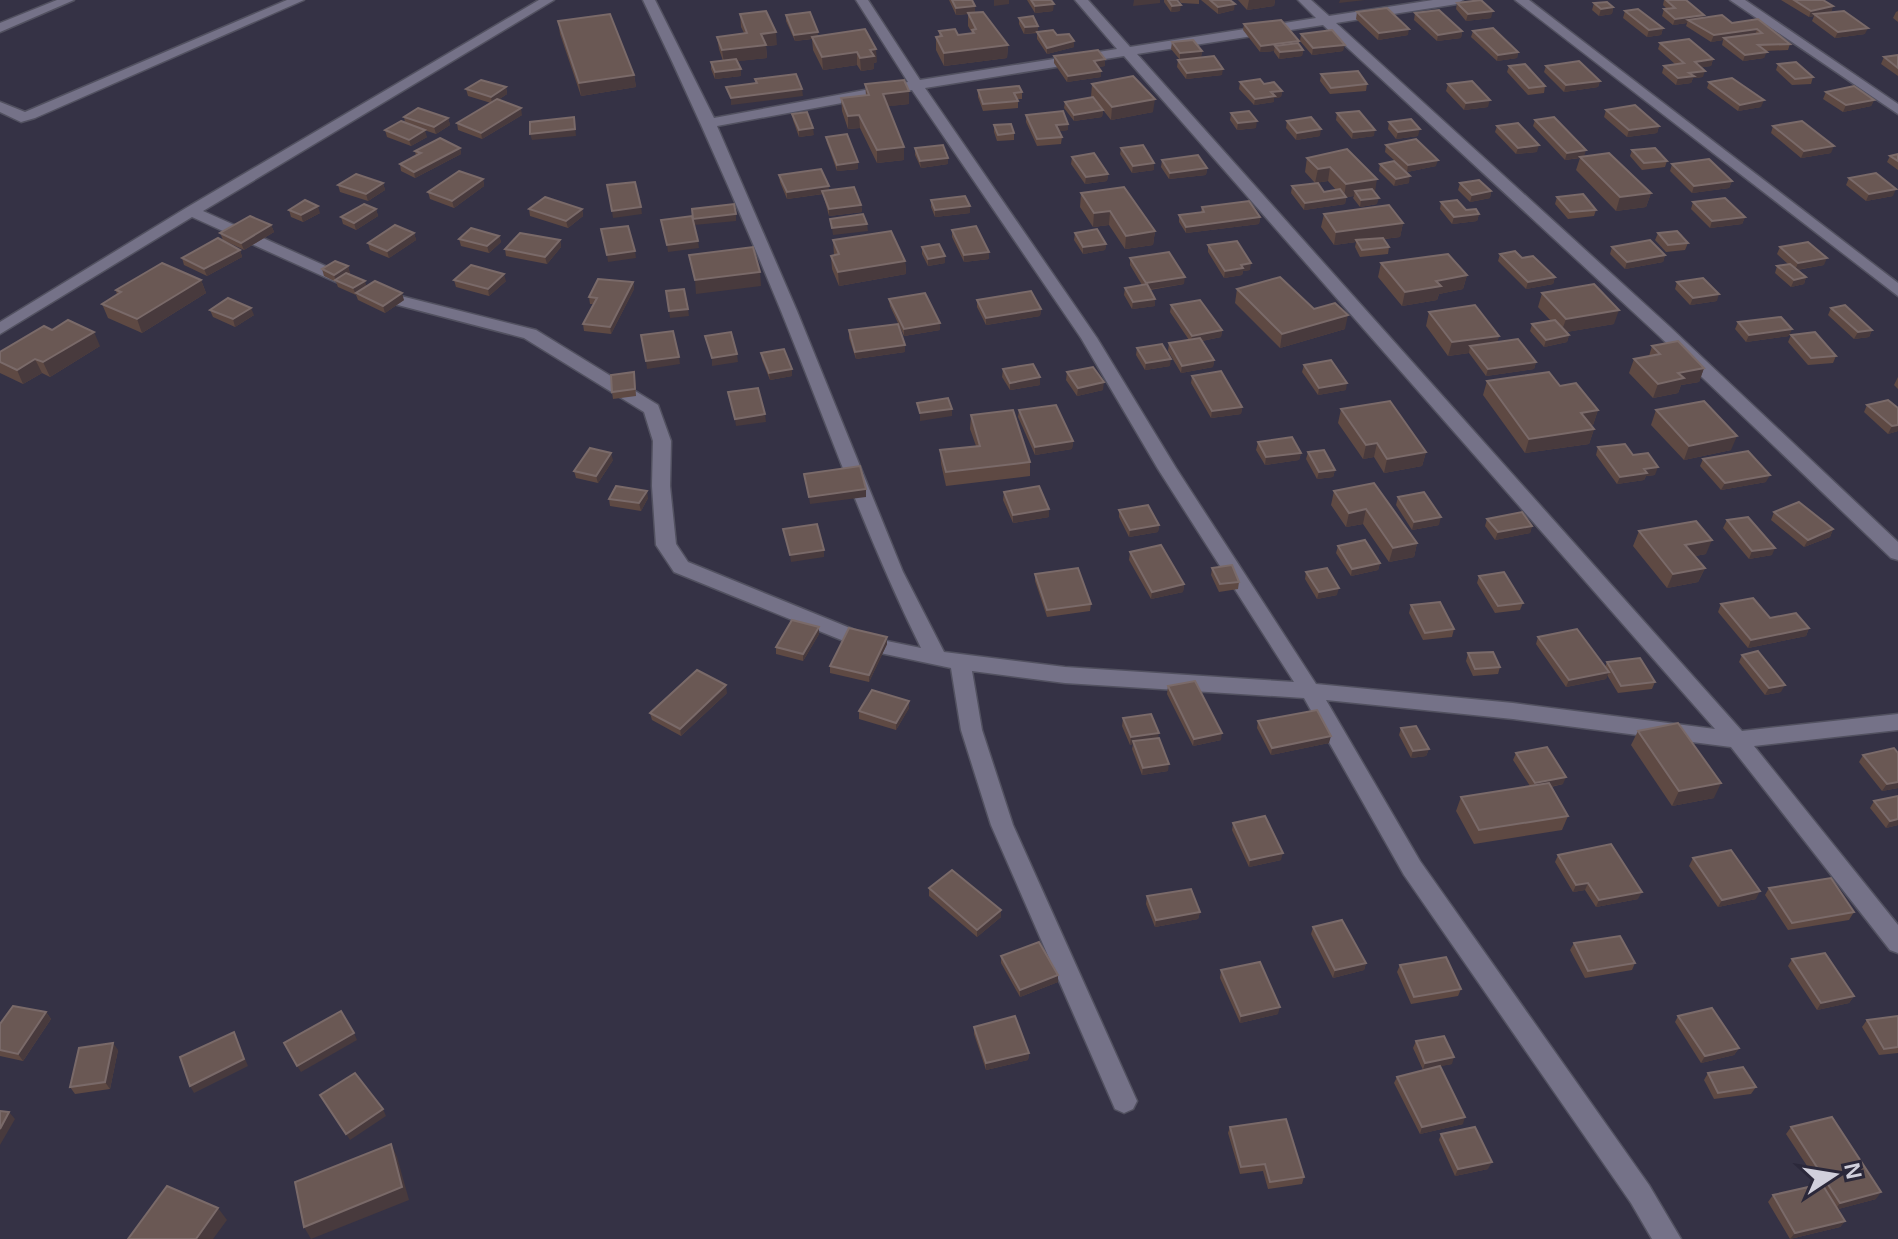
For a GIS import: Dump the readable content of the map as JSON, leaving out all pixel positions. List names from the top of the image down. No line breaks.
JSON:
{"north":"right"}
